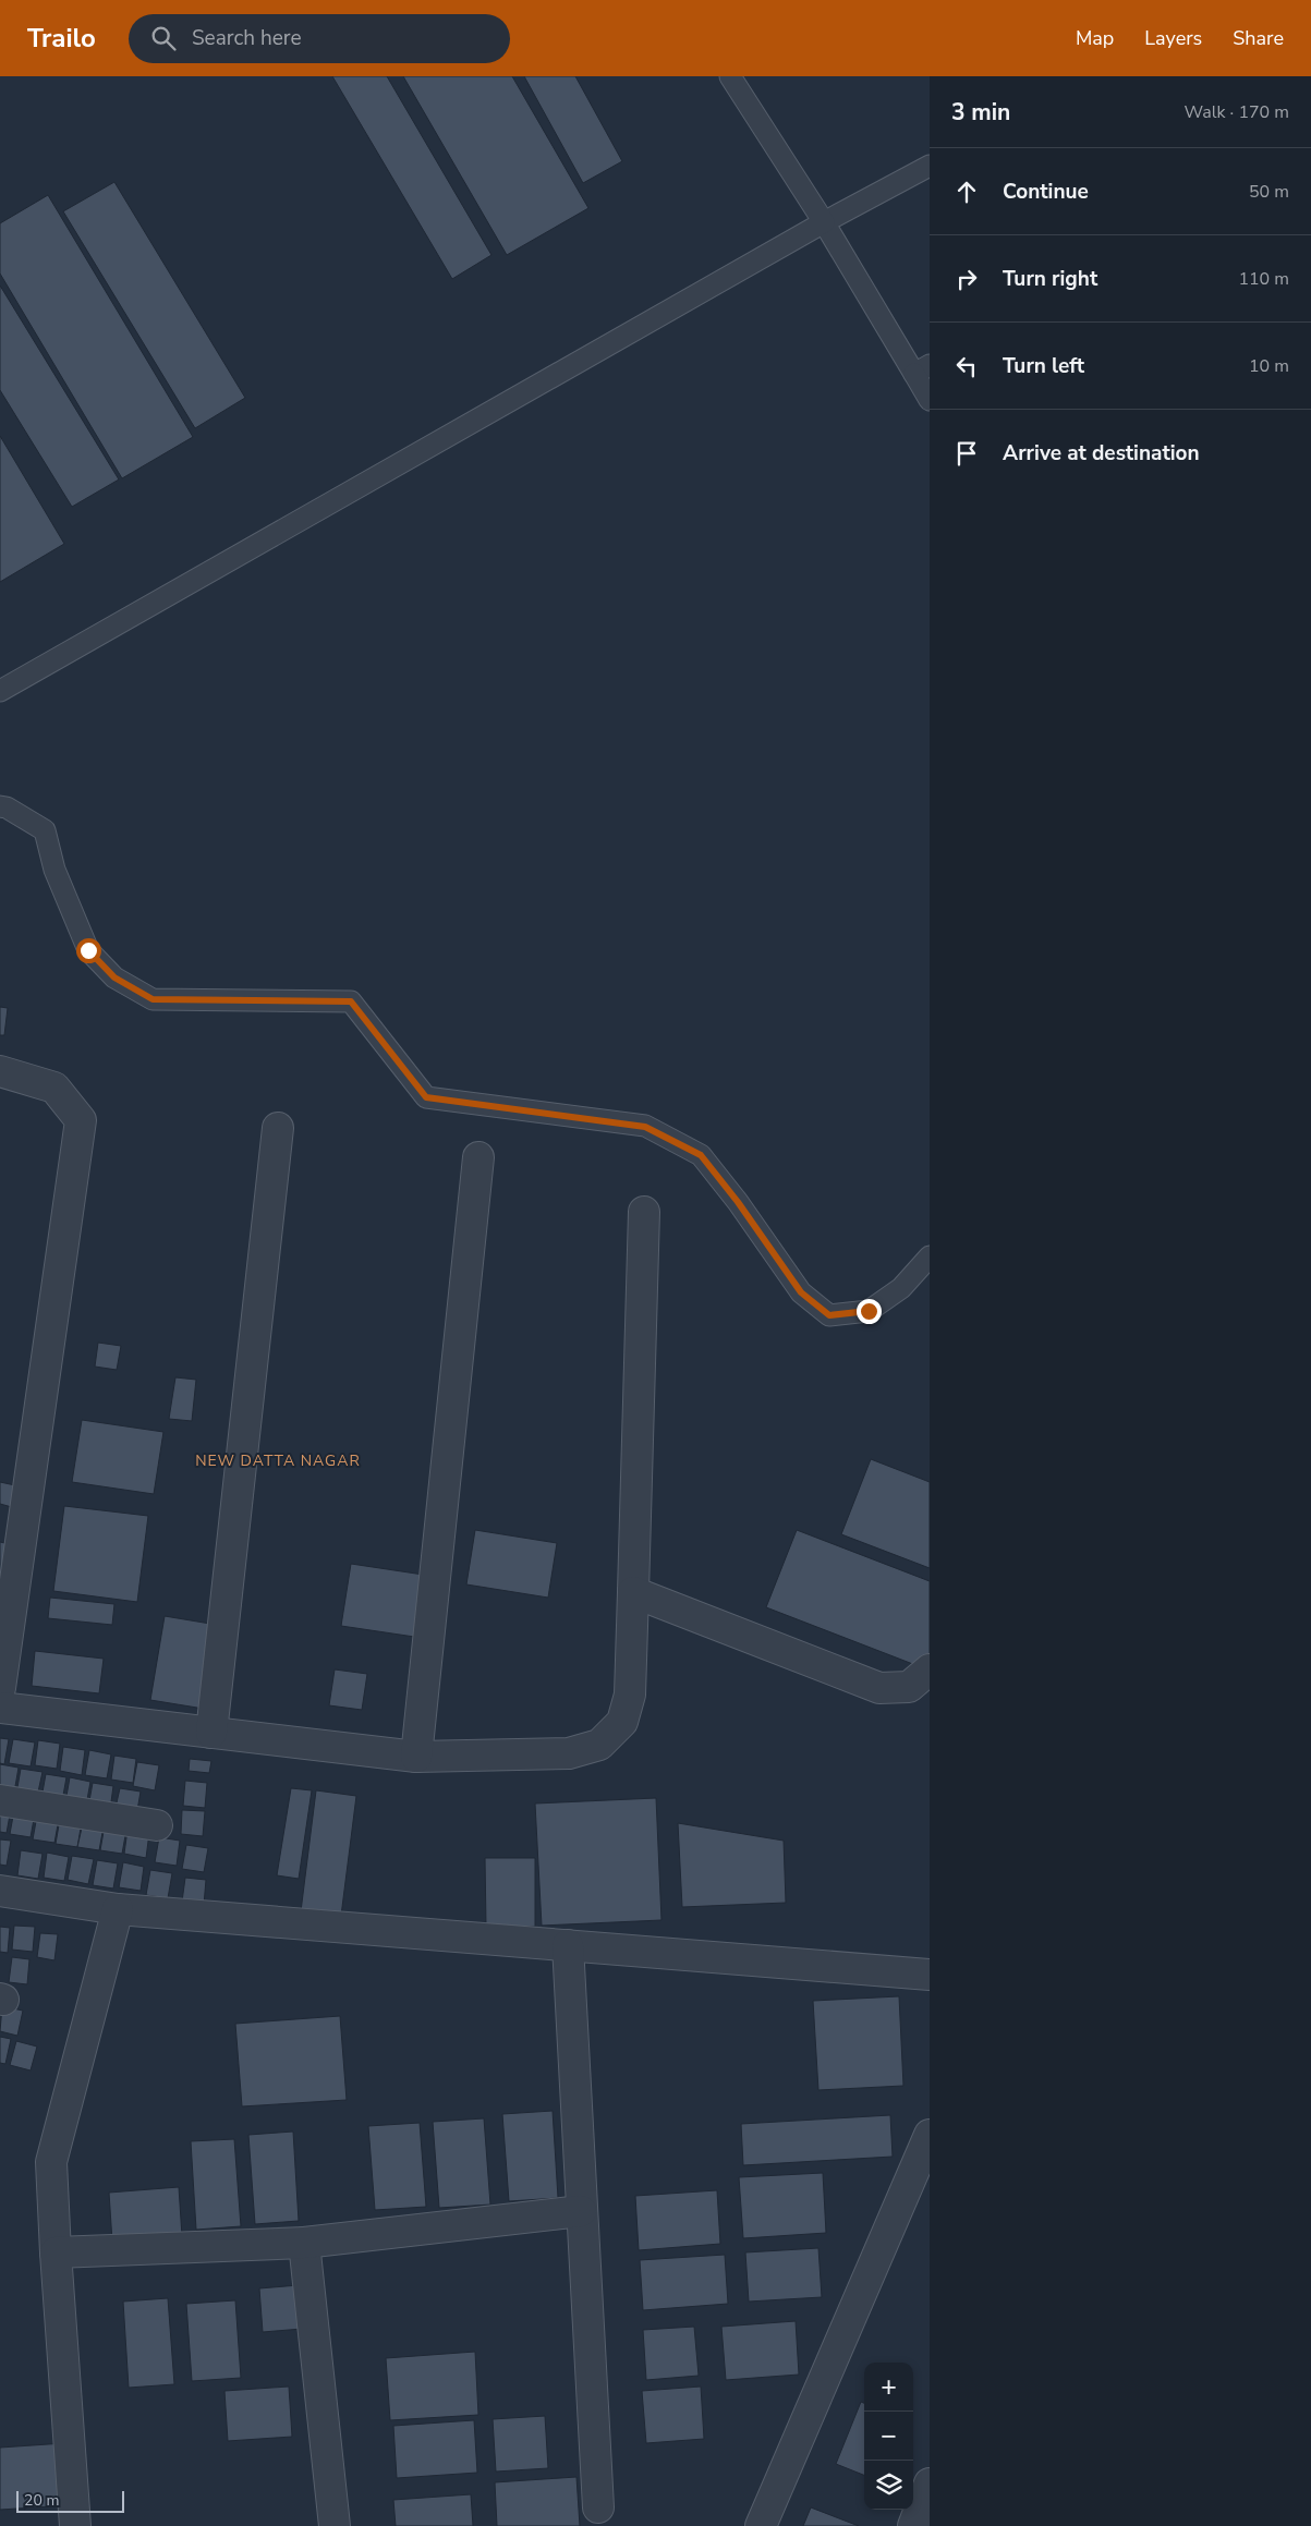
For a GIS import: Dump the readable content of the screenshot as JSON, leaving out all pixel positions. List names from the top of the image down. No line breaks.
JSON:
{"districts":["NEW DATTA NAGAR"],"scale_bar":"20 m","page":{"header":"Trailo","search":"Search here","nav":["Map","Layers","Share"],"heading":["3 min","Walk · 170 m"],"list":[["Continue","50 m"],["Turn right","110 m"],["Turn left","10 m"],"Arrive at destination"],"map_buttons":["+","−"],"scale":"20 m"}}
